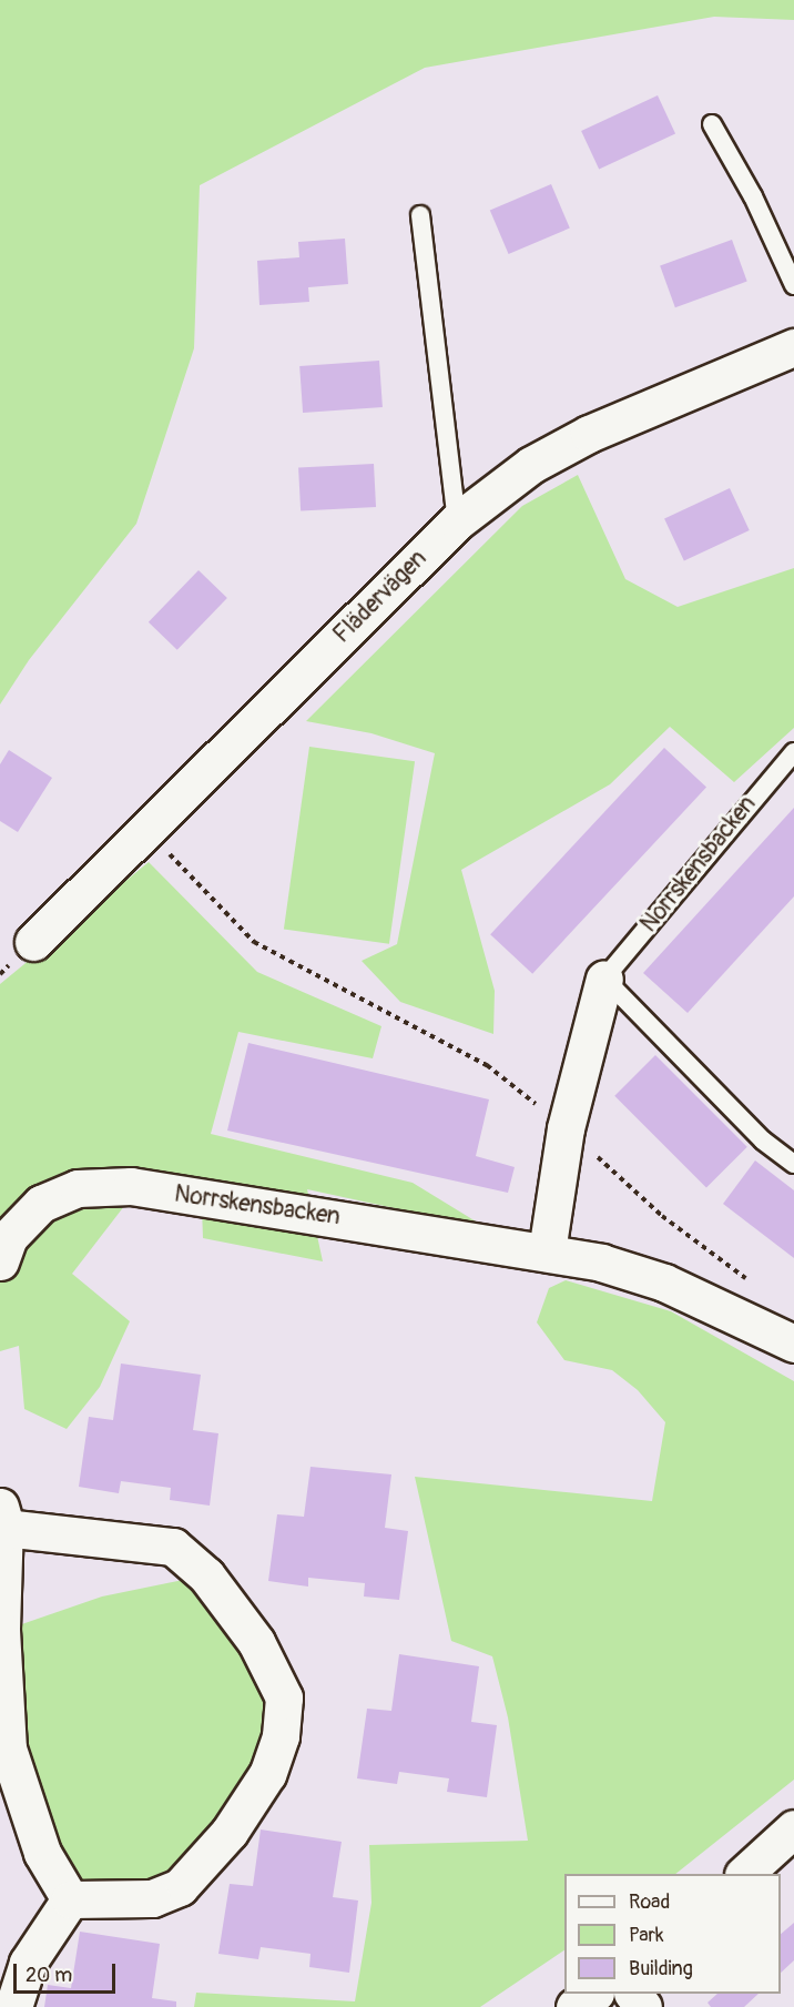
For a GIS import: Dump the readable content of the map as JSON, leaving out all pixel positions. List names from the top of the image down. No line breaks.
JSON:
{"streets":{"street":["Flädervägen","Norrskensbacken"]},"legend":["Road","Park","Building"],"scale_bar":"20 m"}
